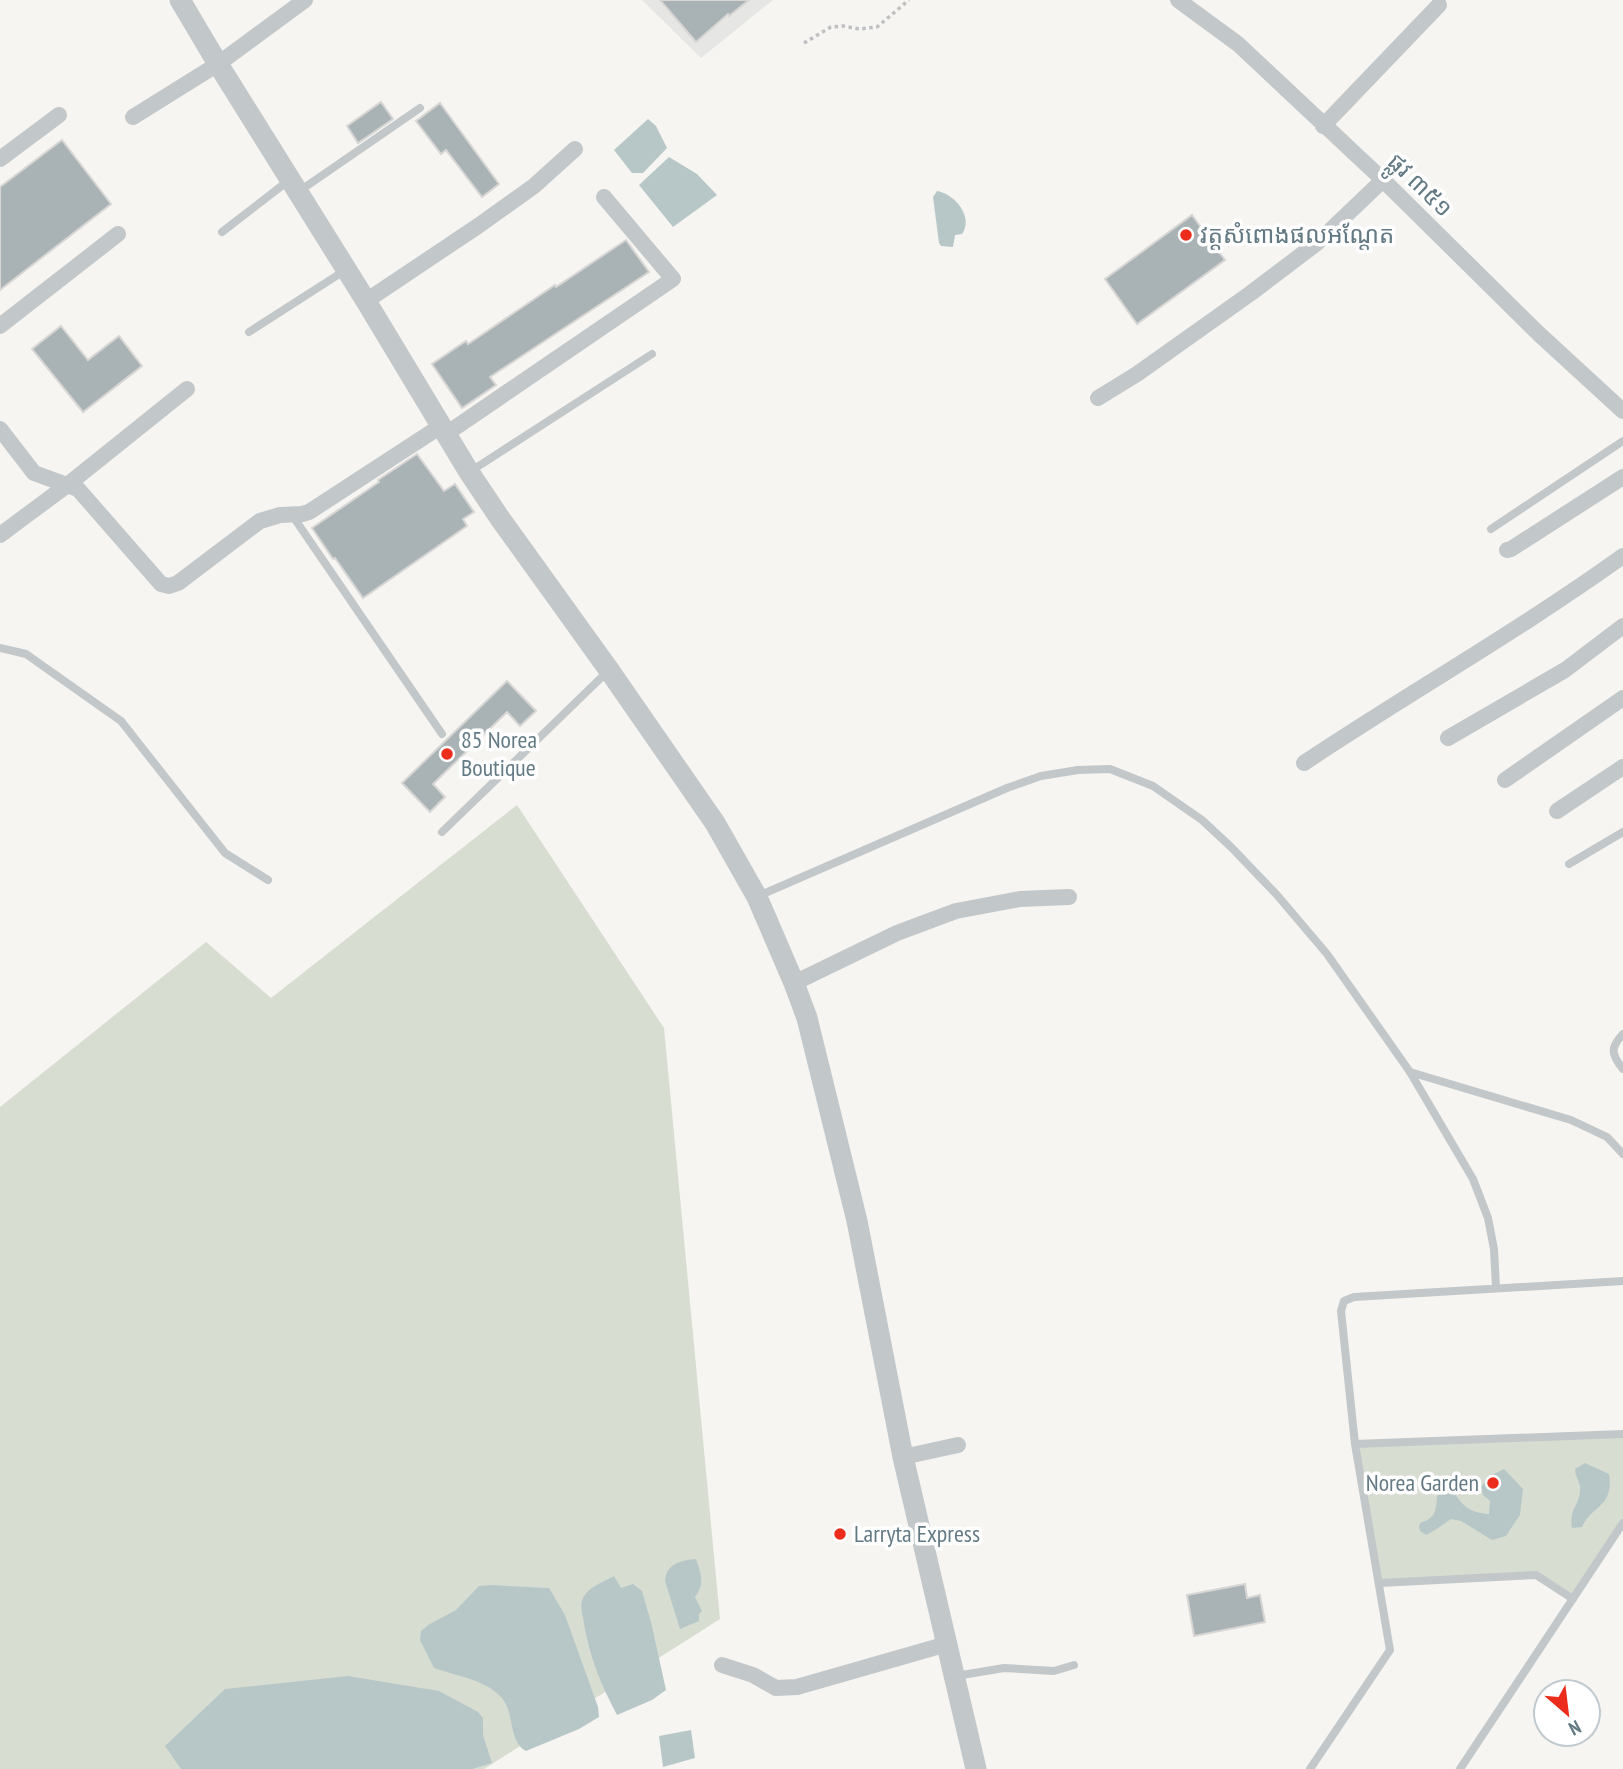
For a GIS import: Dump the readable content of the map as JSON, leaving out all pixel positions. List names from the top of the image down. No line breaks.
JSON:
{"streets":{"street":["ផ្លូវ ៣៥១"]},"places":["វត្តសំពោងផលអណ្តែត","85 Norea Boutique","Norea Garden","Larryta Express"],"north":"bottom right"}
